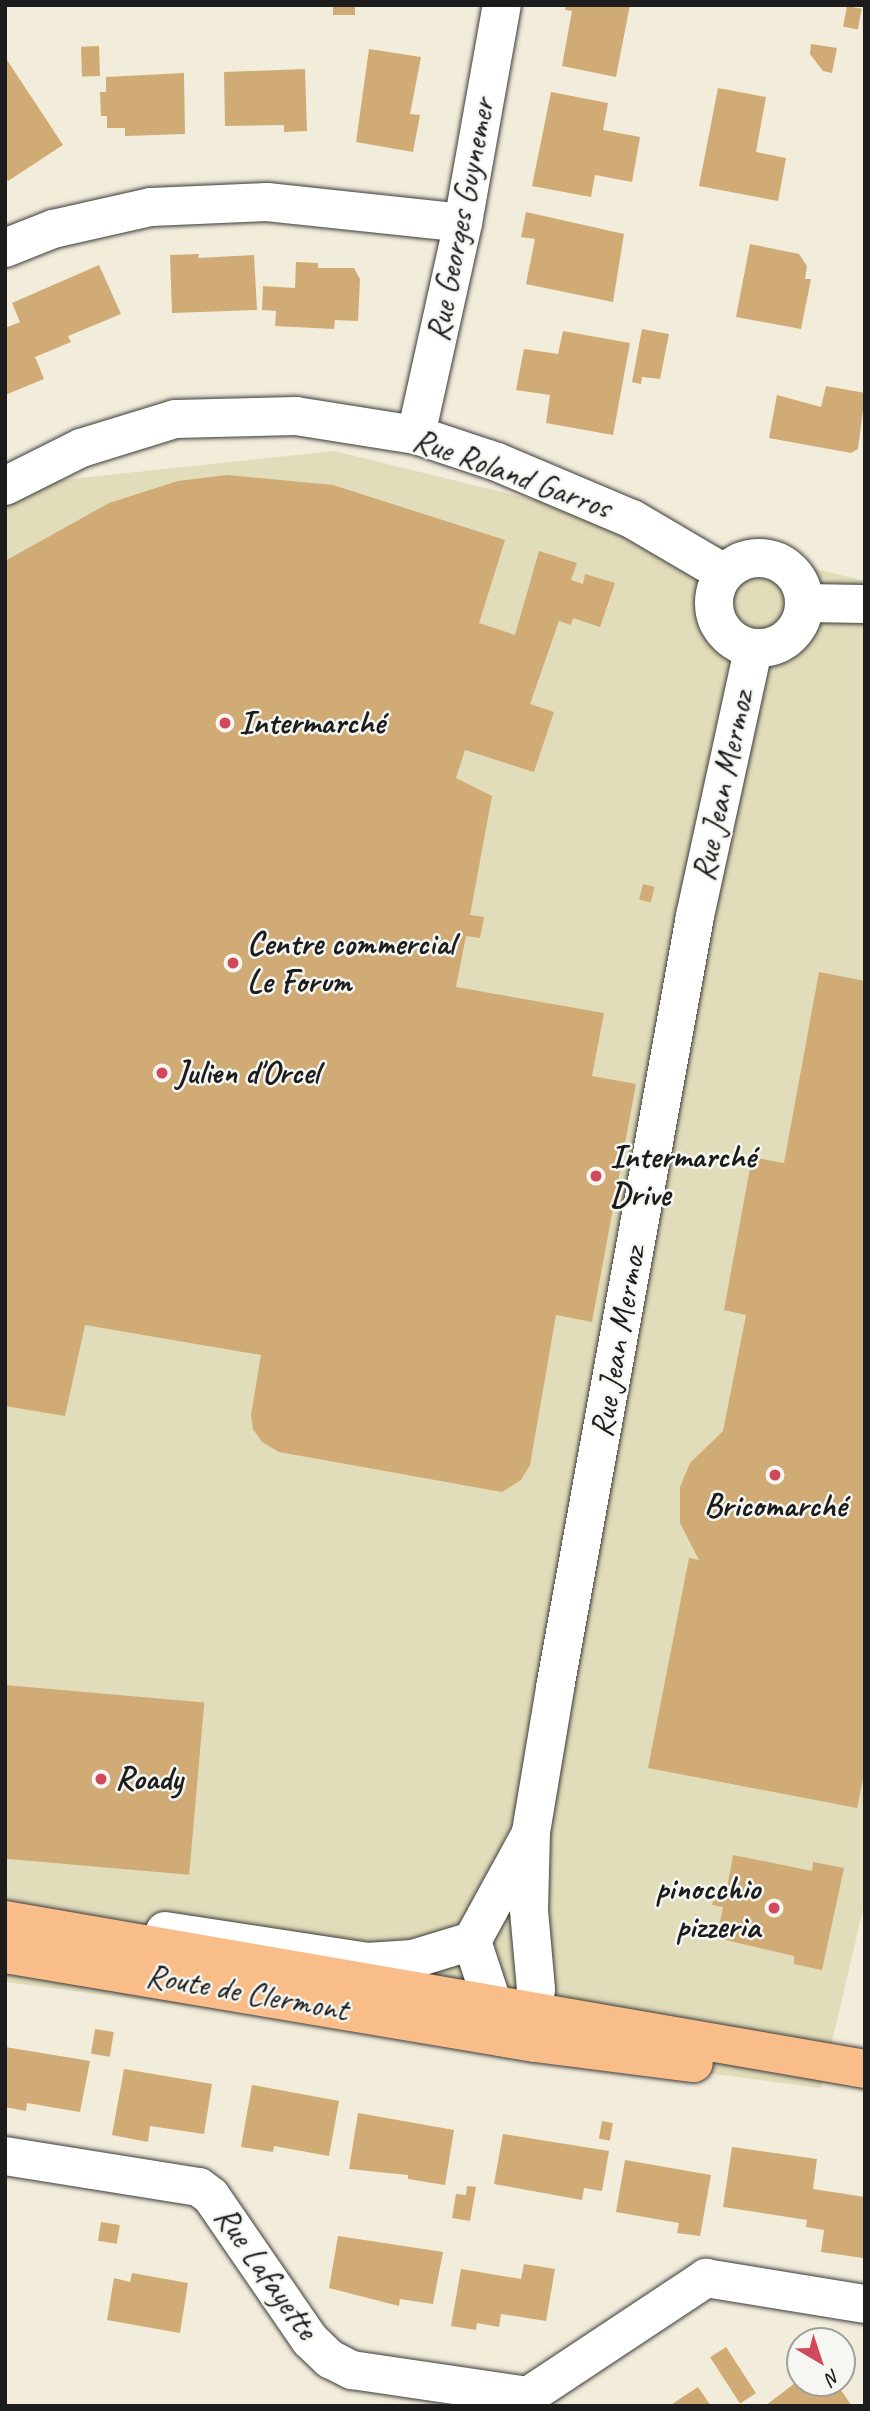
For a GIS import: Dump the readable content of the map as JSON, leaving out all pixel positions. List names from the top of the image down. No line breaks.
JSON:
{"streets":{"main road":["Route de Clermont"],"street":["Rue Georges Guynemer","Rue Roland Garros","Rue Jean Mermoz","Rue Lafayette"]},"crossings":[["Rue Georges Guynemer","Rue Roland Garros"],["Rue Roland Garros","Rue Jean Mermoz"],["Rue Jean Mermoz","Route de Clermont"]],"places":["Intermarché","Centre commercial Le Forum","Julien d'Orcel","Intermarché Drive","Bricomarché","Roady","pinocchio pizzeria"],"north":"bottom right"}
